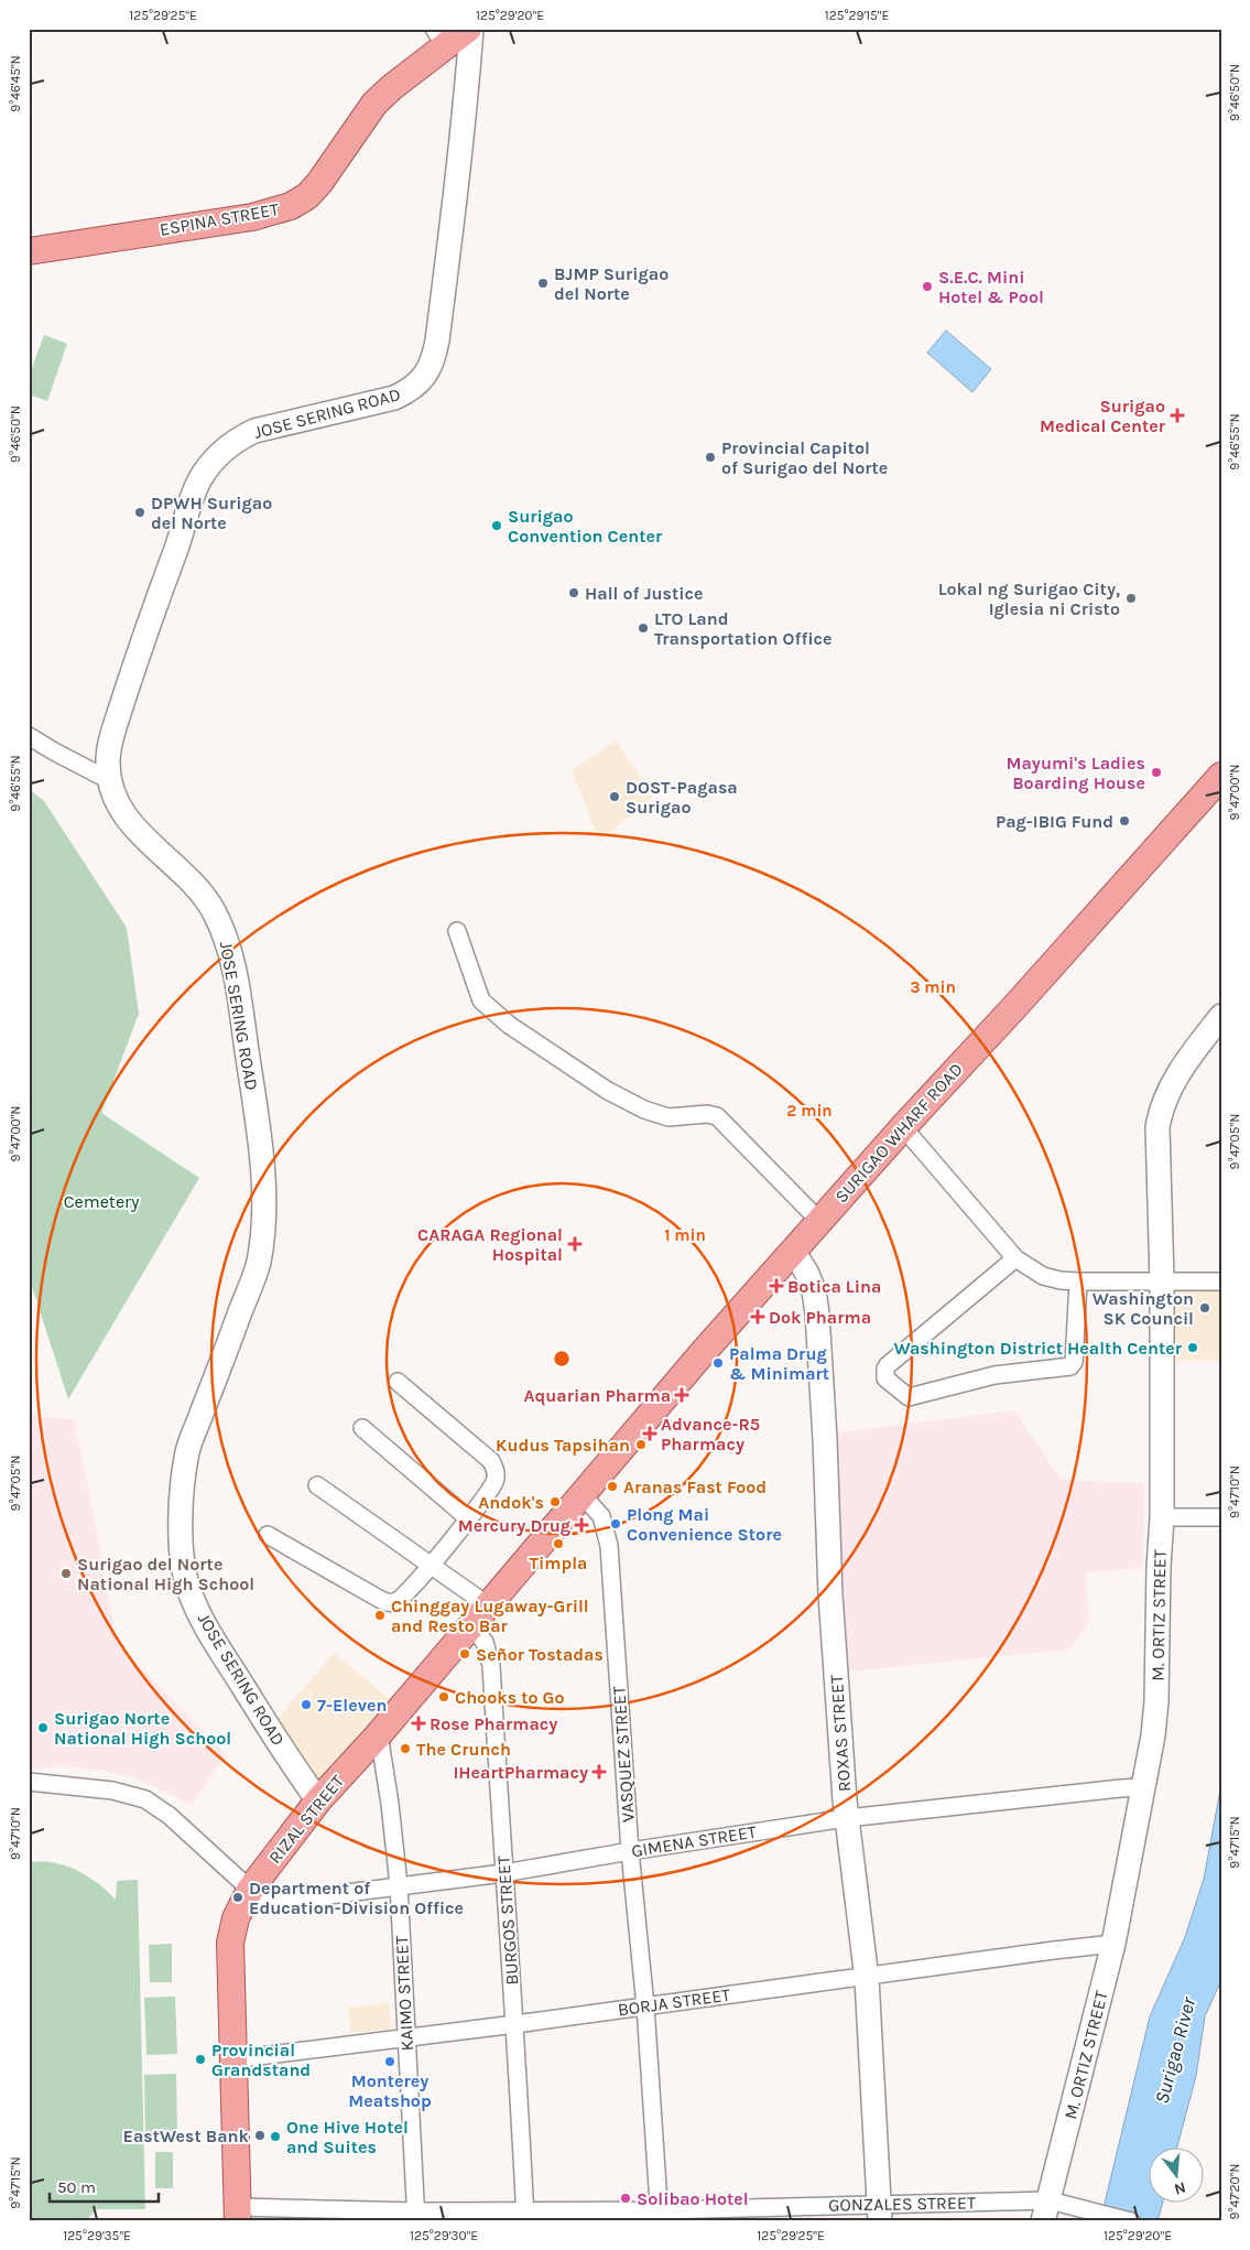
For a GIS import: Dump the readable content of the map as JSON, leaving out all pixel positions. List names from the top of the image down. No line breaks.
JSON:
{"streets":{"main road":["ESPINA STREET","SURIGAO WHARF ROAD","RIZAL STREET"],"street":["JOSE SERING ROAD","M. ORTIZ STREET","ROXAS STREET","VASQUEZ STREET","GIMENA STREET","BURGOS STREET","KAIMO STREET","BORJA STREET","GONZALES STREET"]},"crossings":[["ESPINA STREET","JOSE SERING ROAD"],["JOSE SERING ROAD","RIZAL STREET"],["SURIGAO WHARF ROAD","ROXAS STREET"],["SURIGAO WHARF ROAD","VASQUEZ STREET"],["SURIGAO WHARF ROAD","RIZAL STREET"],["M. ORTIZ STREET","GIMENA STREET"],["M. ORTIZ STREET","BORJA STREET"],["M. ORTIZ STREET","GONZALES STREET"],["ROXAS STREET","GIMENA STREET"],["ROXAS STREET","BORJA STREET"],["ROXAS STREET","GONZALES STREET"],["VASQUEZ STREET","RIZAL STREET"],["VASQUEZ STREET","GIMENA STREET"],["VASQUEZ STREET","BORJA STREET"],["VASQUEZ STREET","GONZALES STREET"],["RIZAL STREET","GIMENA STREET"],["RIZAL STREET","BURGOS STREET"],["RIZAL STREET","KAIMO STREET"],["RIZAL STREET","BORJA STREET"],["RIZAL STREET","GONZALES STREET"],["GIMENA STREET","BURGOS STREET"],["GIMENA STREET","KAIMO STREET"],["BURGOS STREET","BORJA STREET"],["BURGOS STREET","GONZALES STREET"],["KAIMO STREET","BORJA STREET"],["KAIMO STREET","GONZALES STREET"]],"water":["Surigao River"],"parks":["Cemetery"],"places":{"other":["BJMP Surigao del Norte","S.E.C. Mini Hotel & Pool","Provincial Capitol of Surigao del Norte","DPWH Surigao del Norte","Surigao Convention Center","Hall of Justice","Lokal ng Surigao City, Iglesia ni Cristo","LTO Land Transportation Office","Mayumi's Ladies Boarding House","DOST-Pagasa Surigao","Pag-IBIG Fund","Washington SK Council","Washington District Health Center","Palma Drug & Minimart","Kudus Tapsihan","Aranas Fast Food","Andok's","Plong Mai Convenience Store","Timpla","Surigao del Norte National High School","Chinggay Lugaway-Grill and Resto Bar","Señor Tostadas","Chooks to Go","7-Eleven","Surigao Norte National High School","The Crunch","Department of Education-Division Office","Provincial Grandstand","Monterey Meatshop","EastWest Bank","One Hive Hotel and Suites","Solibao Hotel"],"health":["Surigao Medical Center","CARAGA Regional Hospital","Botica Lina","Dok Pharma","Aquarian Pharma","Advance-R5 Pharmacy","Mercury Drug","Rose Pharmacy","IHeartPharmacy"]},"scale_bar":"50 m","north":"bottom","coordinates":["125°29'25\"E","125°29'20\"E","125°29'15\"E","9°46'45\"N","9°46'50\"N","9°46'55\"N","9°47'00\"N","9°47'05\"N","9°47'10\"N","9°47'15\"N","9°47'20\"N","125°29'35\"E","125°29'30\"E"],"rings":["3 min","2 min","1 min"]}
